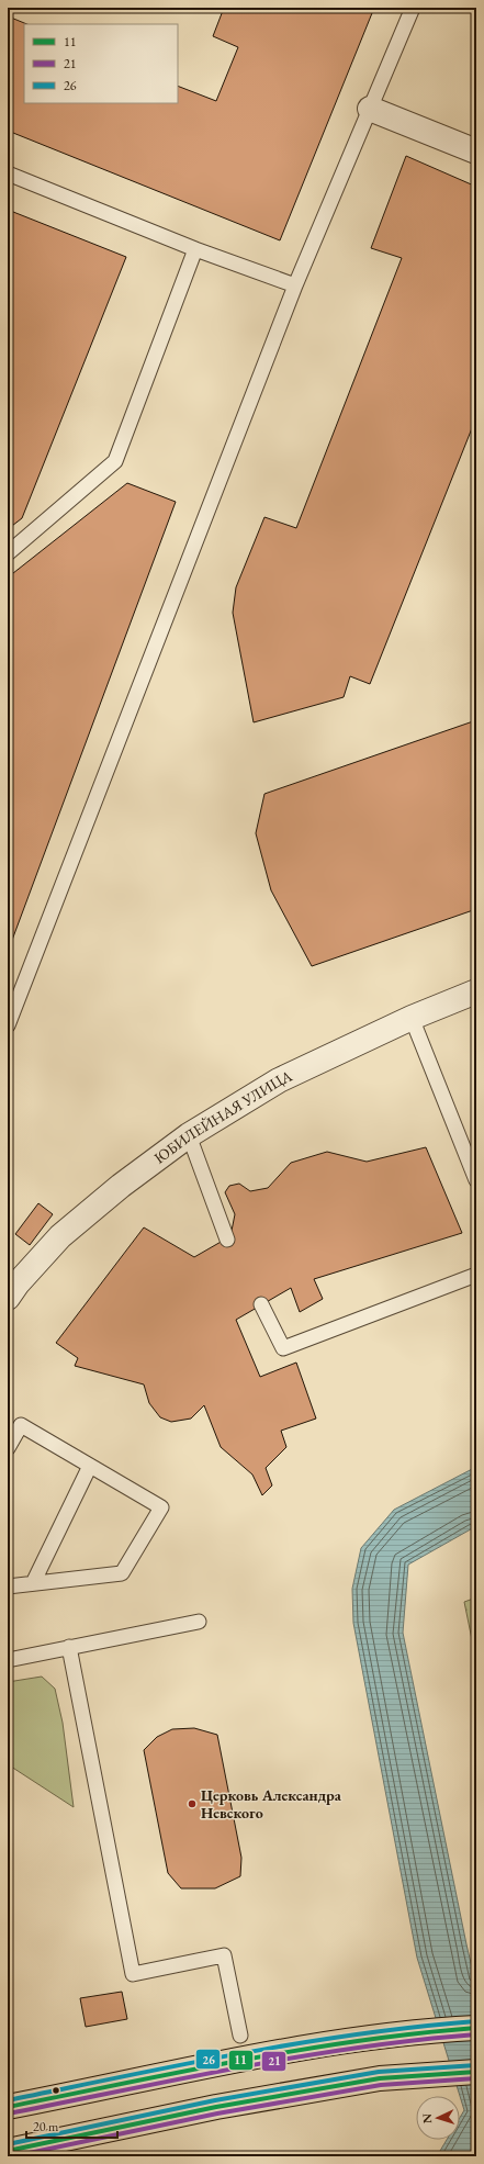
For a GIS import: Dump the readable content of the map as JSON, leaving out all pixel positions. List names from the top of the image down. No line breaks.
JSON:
{"streets":{"street":["ЮБИЛЕЙНАЯ УЛИЦА"]},"places":["Церковь Александра Невского"],"lines":["transit line 26","transit line 11","transit line 21"],"legend":["11","21","26"],"scale_bar":"20 m","north":"left"}
